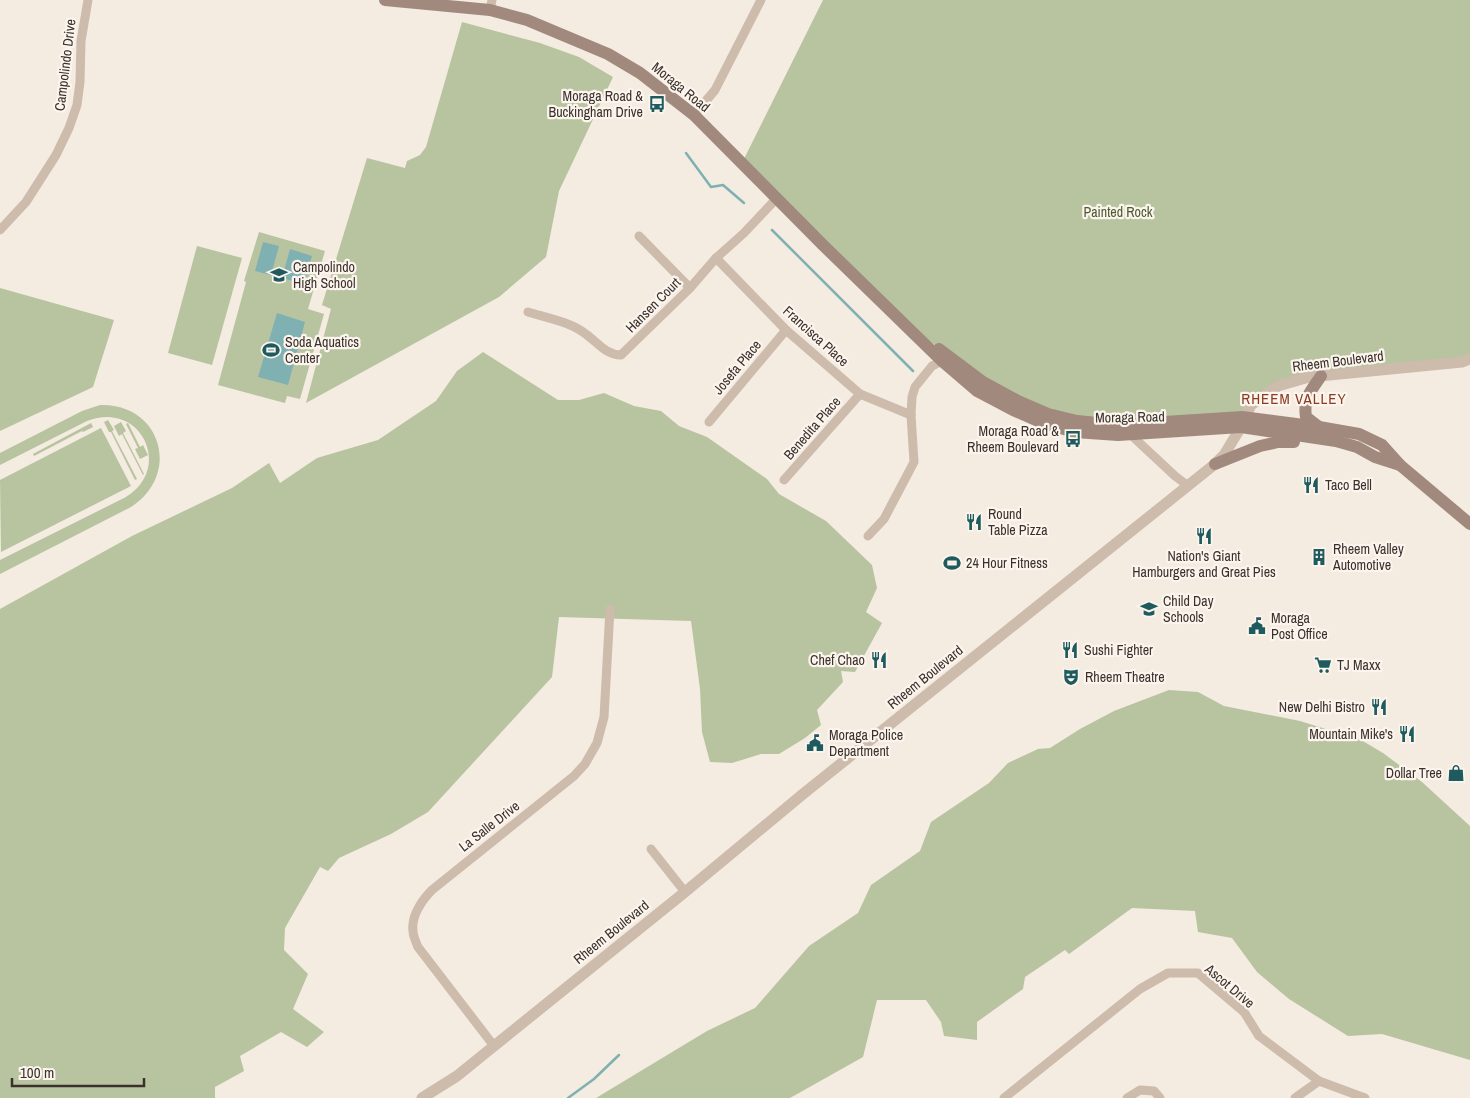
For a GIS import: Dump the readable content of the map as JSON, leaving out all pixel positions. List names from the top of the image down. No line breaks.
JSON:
{"streets":{"main road":["Moraga Road"],"street":["Campolindo Drive","Hansen Court","Francisca Place","Rheem Boulevard","Josefa Place","Benedita Place","La Salle Drive","Ascot Drive"]},"crossings":[["Moraga Road","Hansen Court"],["Moraga Road","Rheem Boulevard"],["Hansen Court","Francisca Place"],["Francisca Place","Josefa Place"],["Francisca Place","Benedita Place"],["Rheem Boulevard","La Salle Drive"]],"districts":["RHEEM VALLEY"],"parks":["Painted Rock"],"places":{"bus stop":["Moraga Road & Buckingham Drive","Moraga Road & Rheem Boulevard"],"school or university":["Campolindo High School","Child Day Schools"],"sports":["Soda Aquatics Center","24 Hour Fitness"],"restaurant":["Taco Bell","Round Table Pizza","Nation's Giant Hamburgers and Great Pies","Sushi Fighter","Chef Chao","New Delhi Bistro","Mountain Mike's"],"building":["Rheem Valley Automotive"],"public building":["Moraga Post Office","Moraga Police Department"],"supermarket":["TJ Maxx"],"theatre":["Rheem Theatre"],"shop":["Dollar Tree"]},"scale_bar":"100 m"}
